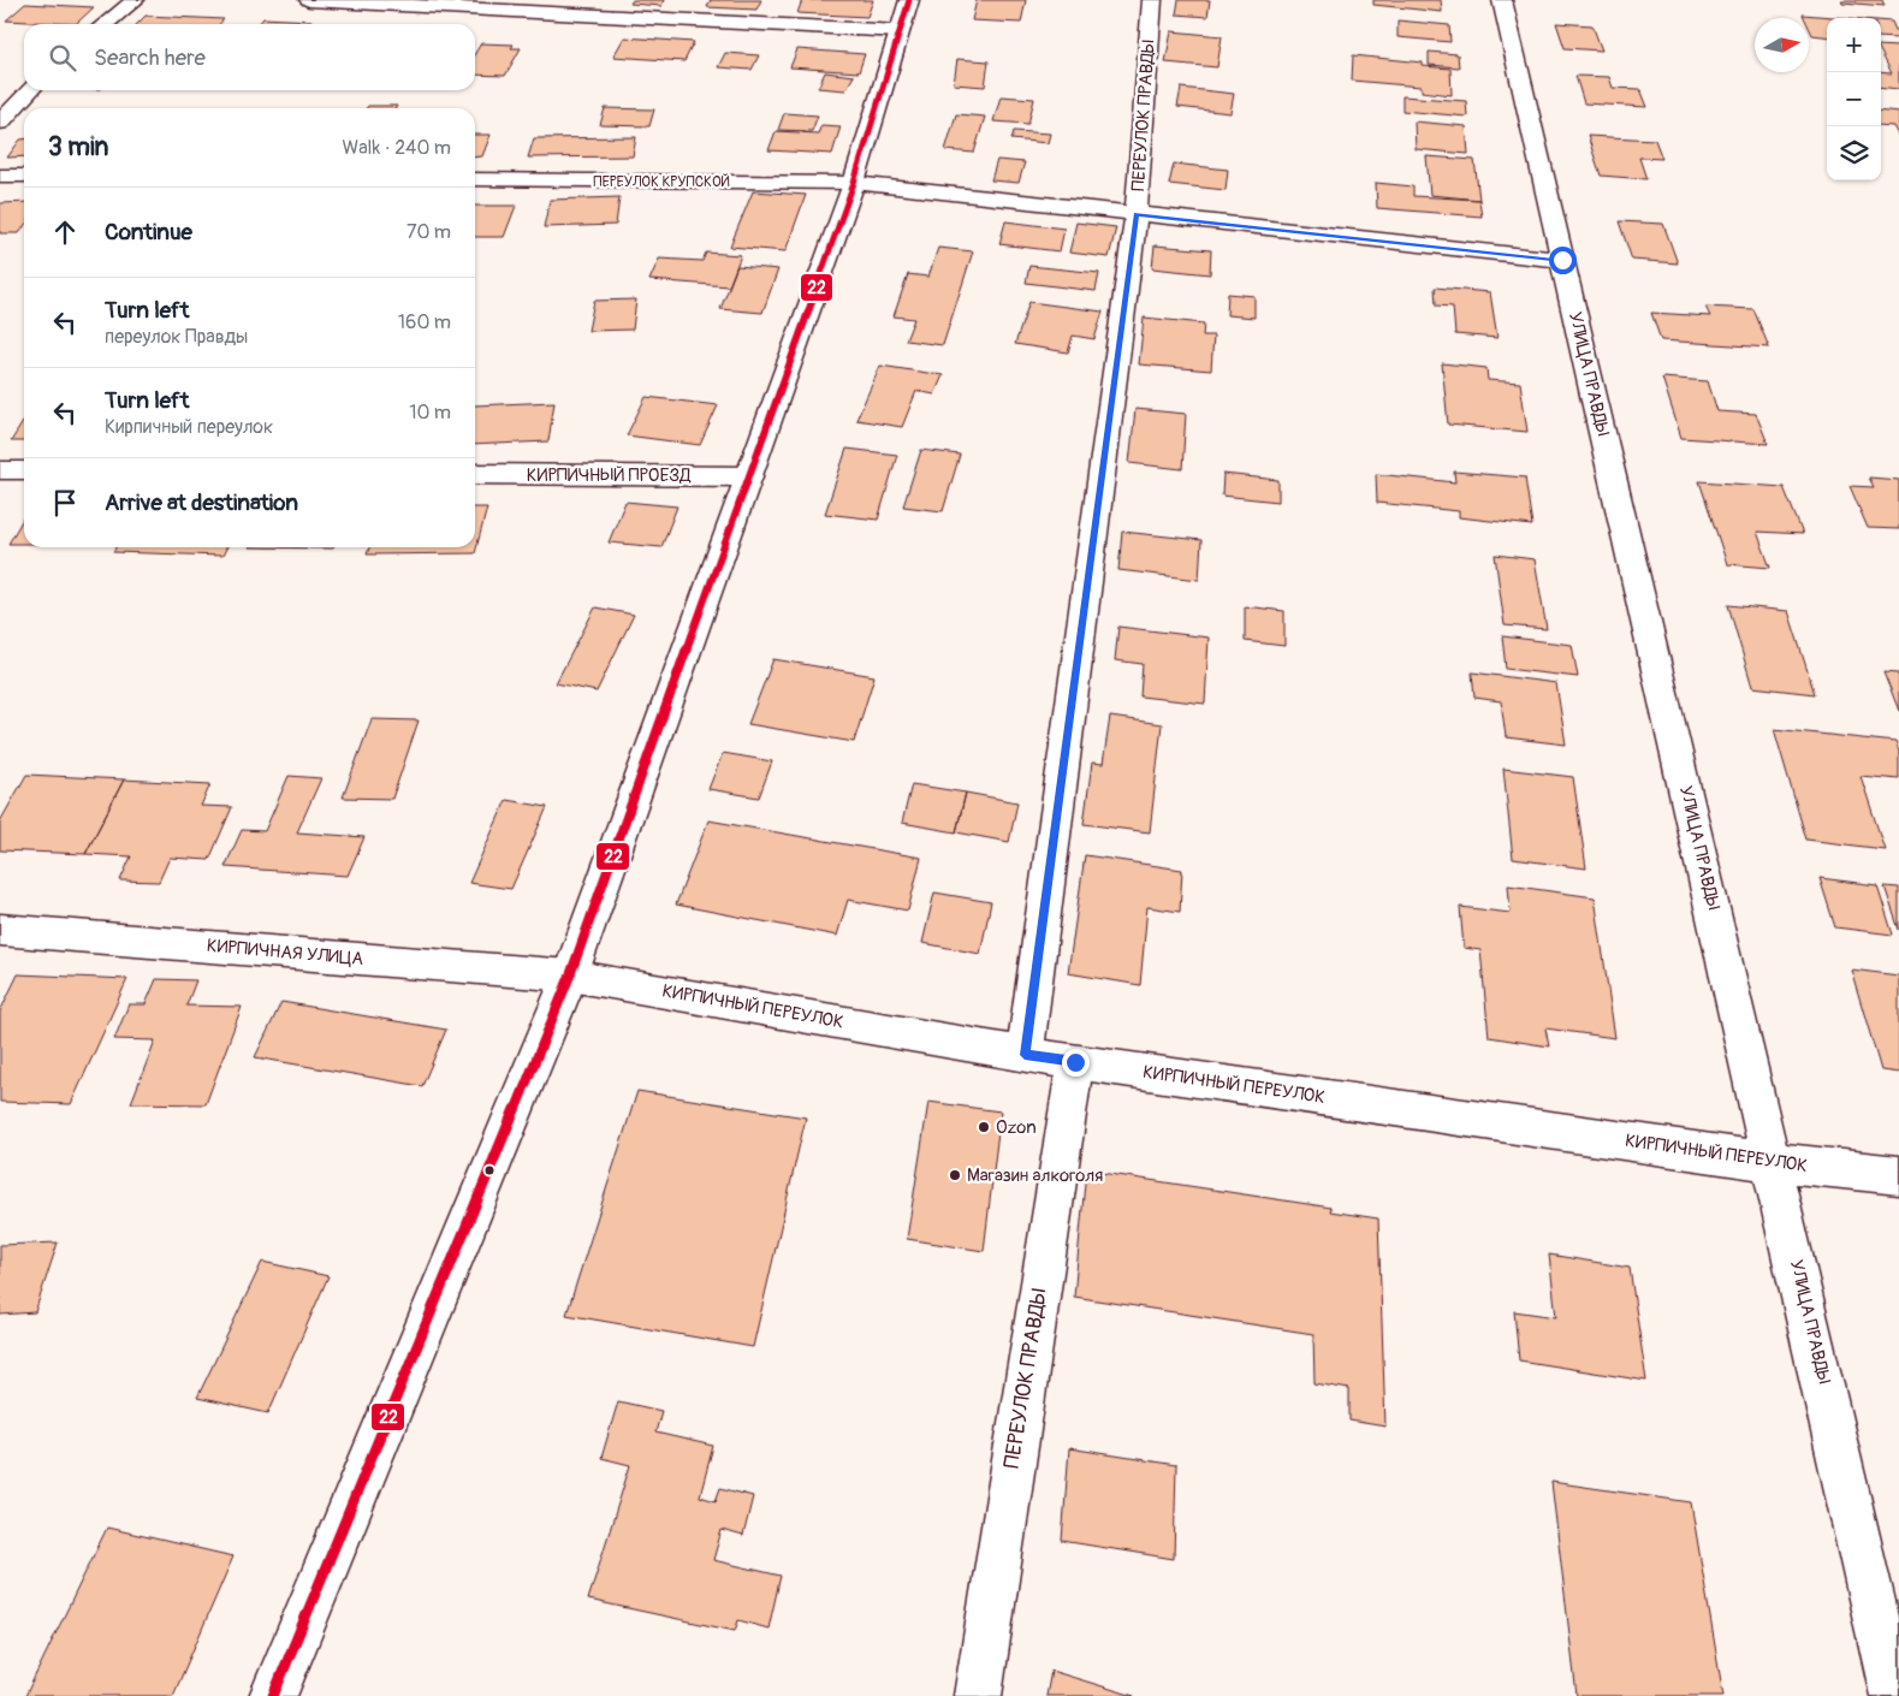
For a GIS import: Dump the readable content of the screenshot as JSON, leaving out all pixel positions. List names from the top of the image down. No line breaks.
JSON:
{"streets":{"street":["ПЕРЕУЛОК ПРАВДЫ","ПЕРЕУЛОК КРУПСКОЙ","УЛИЦА ПРАВДЫ","КИРПИЧНЫЙ ПРОЕЗД","КИРПИЧНАЯ УЛИЦА","КИРПИЧНЫЙ ПЕРЕУЛОК"]},"crossings":[["ПЕРЕУЛОК ПРАВДЫ","ПЕРЕУЛОК КРУПСКОЙ"],["ПЕРЕУЛОК ПРАВДЫ","КИРПИЧНЫЙ ПЕРЕУЛОК"],["ПЕРЕУЛОК КРУПСКОЙ","УЛИЦА ПРАВДЫ"],["УЛИЦА ПРАВДЫ","КИРПИЧНЫЙ ПЕРЕУЛОК"],["КИРПИЧНАЯ УЛИЦА","КИРПИЧНЫЙ ПЕРЕУЛОК"]],"places":["Ozon","Магазин алкоголя"],"lines":["transit line 22"],"north":"right","page":{"map_buttons":["+","−"],"search":"Search here","heading":["3 min","Walk · 240 m"],"list":[["Continue","70 m"],["Turn left","переулок Правды","160 m"],["Turn left","Кирпичный переулок","10 m"],"Arrive at destination"]}}
